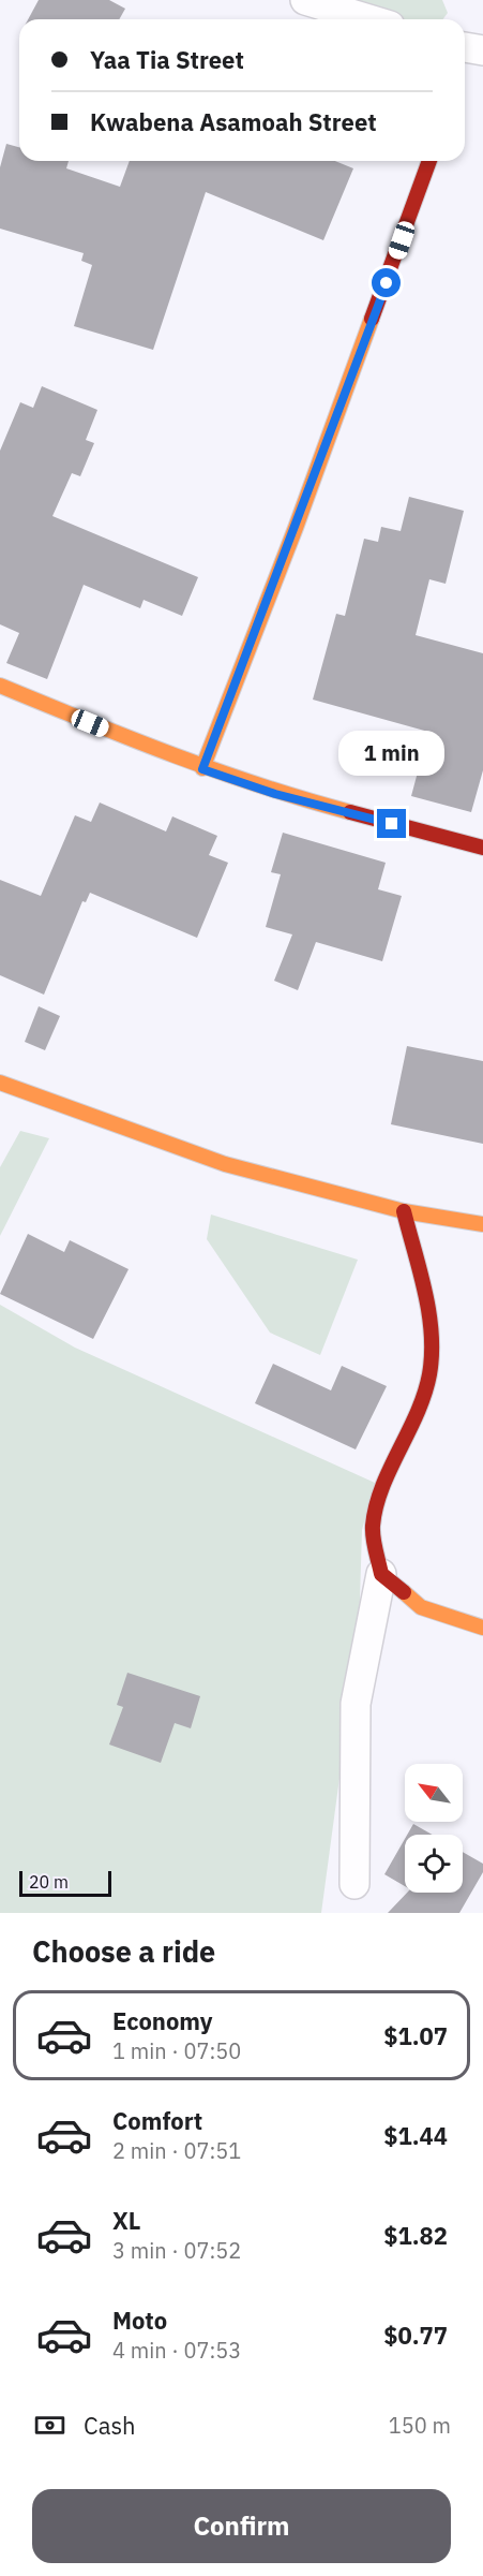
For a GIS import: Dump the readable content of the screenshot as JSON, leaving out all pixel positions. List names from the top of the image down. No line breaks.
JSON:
{"scale_bar":"20 m","north":"top left","page":{"banner":["Yaa Tia Street","Kwabena Asamoah Street"],"bubble":"1 min","scale":"20 m","heading":"Choose a ride","list":[{"name":"Economy","note":"1 min · 07:50","value":"$1.07"},{"name":"Comfort","note":"2 min · 07:51","value":"$1.44"},{"name":"XL","note":"3 min · 07:52","value":"$1.82"},{"name":"Moto","note":"4 min · 07:53","value":"$0.77"}],"pay":["Cash","150 m"],"buttons":"Confirm"}}
